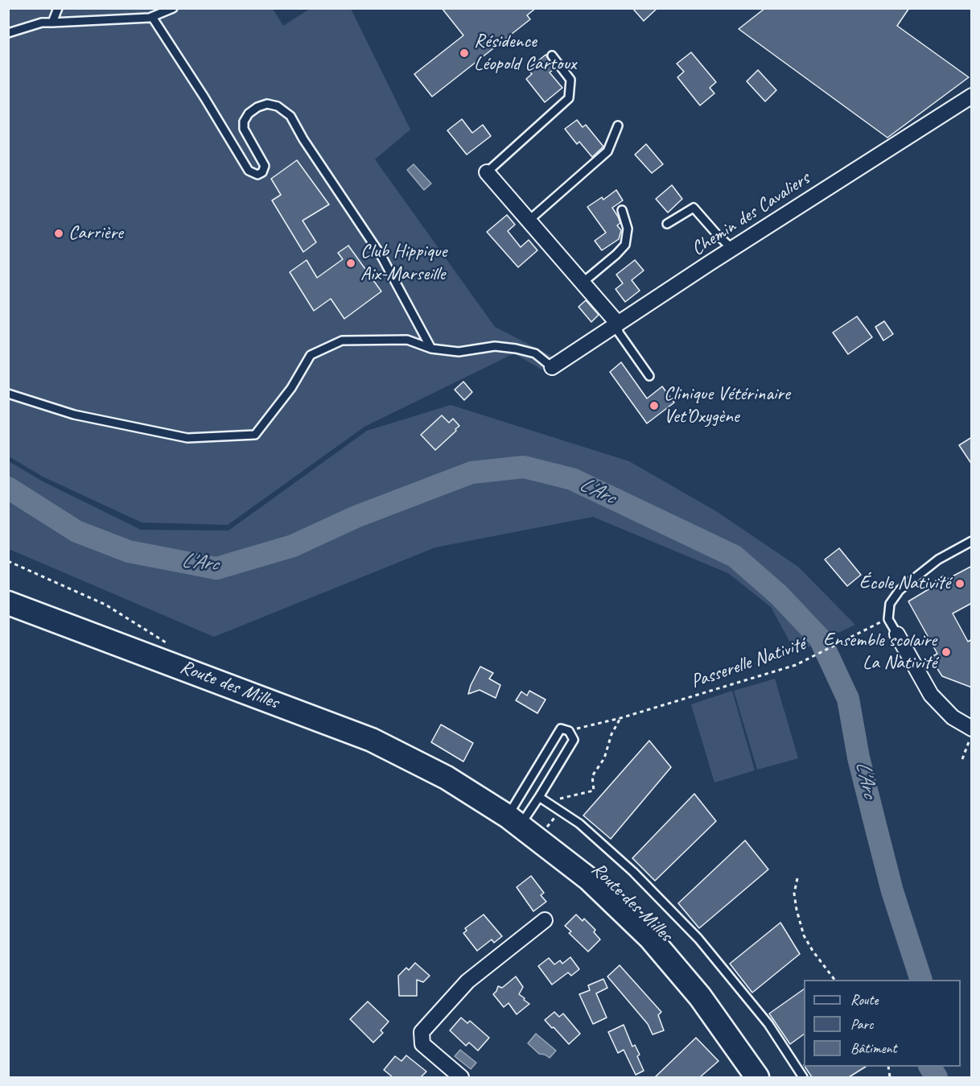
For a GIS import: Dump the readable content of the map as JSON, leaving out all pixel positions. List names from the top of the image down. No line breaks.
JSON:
{"streets":{"main road":["Route des Milles"],"street":["Chemin des Cavaliers"],"path":["Passerelle Nativité"]},"water":["L'Arc"],"places":["Résidence Léopold Cartoux","Carrière","Club Hippique Aix-Marseille","Clinique Vétérinaire Vet’Oxygène","École Nativité","Ensemble scolaire La Nativité"],"legend":["Route","Parc","Bâtiment"]}
